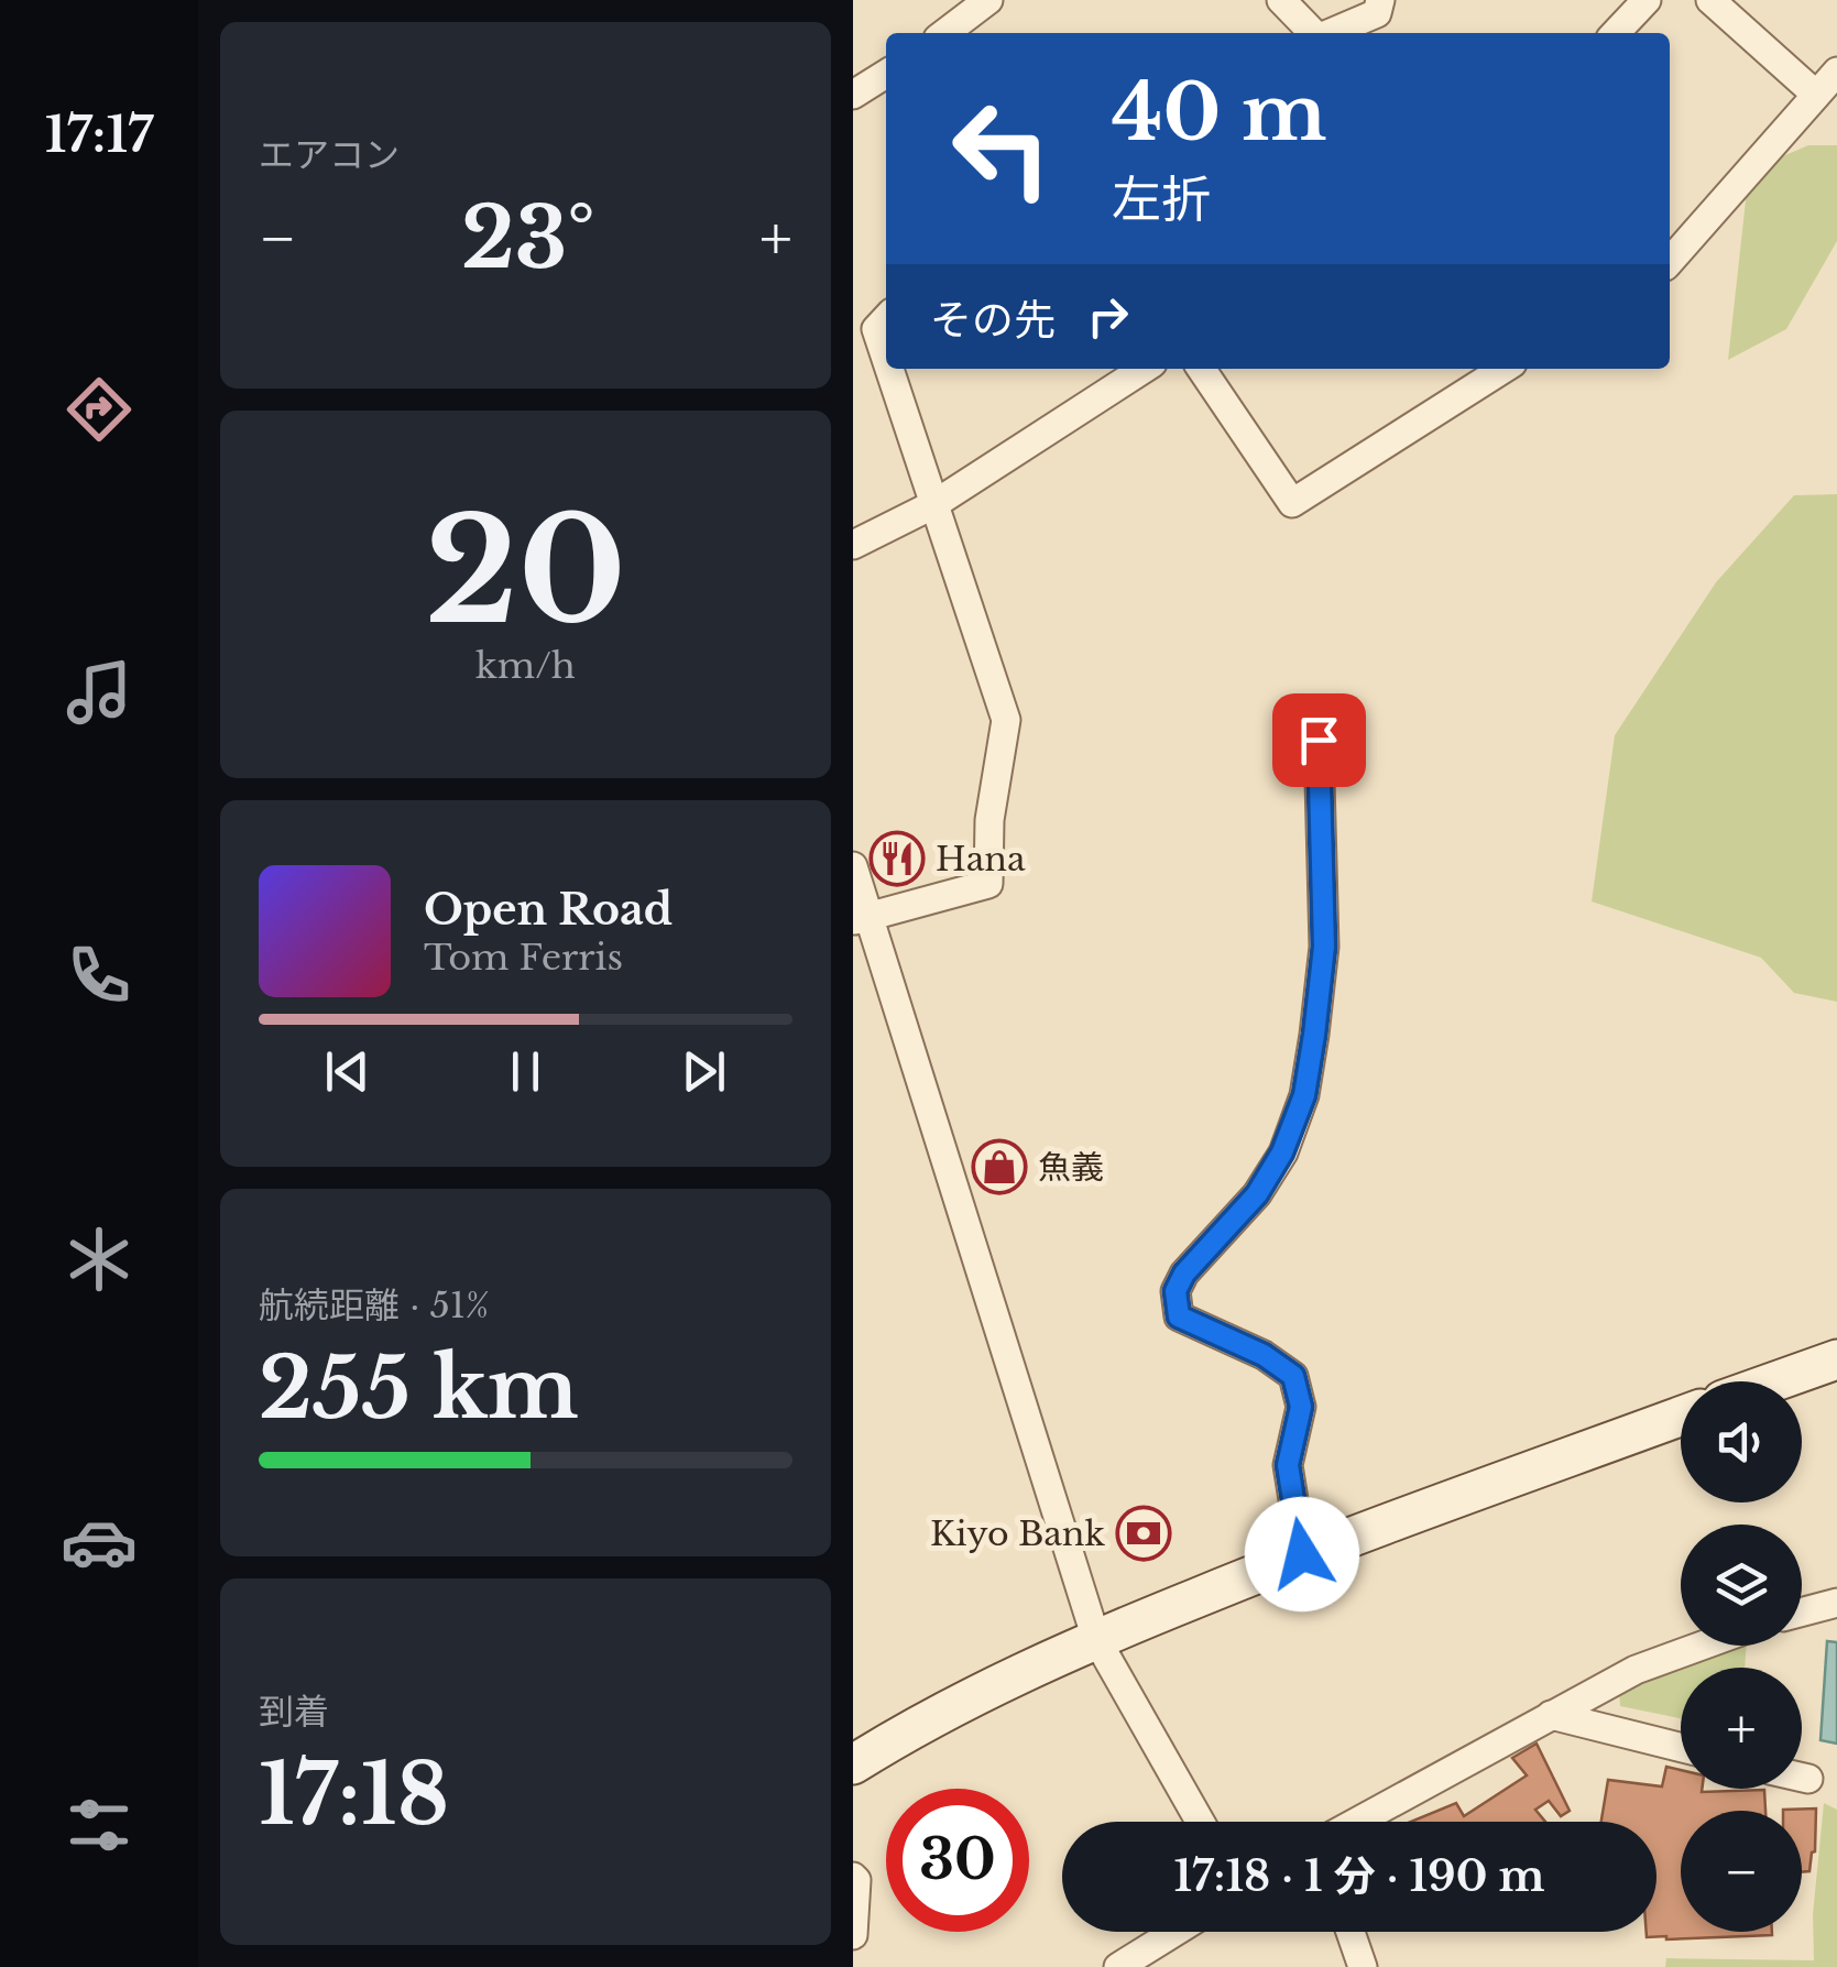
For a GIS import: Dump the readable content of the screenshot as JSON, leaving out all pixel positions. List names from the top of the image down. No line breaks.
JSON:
{"places":{"restaurant":["Hana"],"shop":["魚義"],"bank":["Kiyo Bank"]},"page":{"tabs":"17:17","tile":["エアコン",["20","km/h"],["航続距離 · 51%","255 km"],["到着","17:18"]],"turn":["40 m","左折"],"heat":["−","23°","+"],"then":"その先","song":["Open Road","Tom Ferris"],"map_buttons":["+","−"],"limit":"30","trip":"17:18 · 1 分 · 190 m"}}
